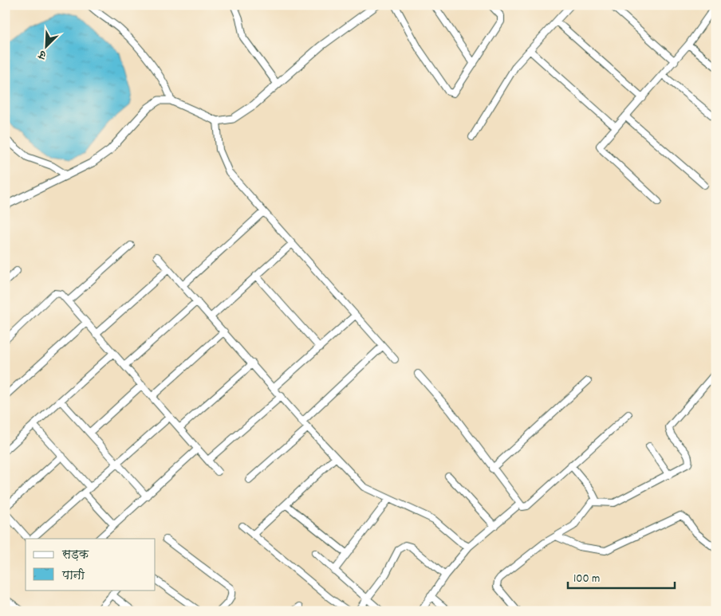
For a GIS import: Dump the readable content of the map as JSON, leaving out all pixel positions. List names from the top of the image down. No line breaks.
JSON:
{"legend":["सड़क","पानी"],"scale_bar":"100 m","north":"bottom left"}
